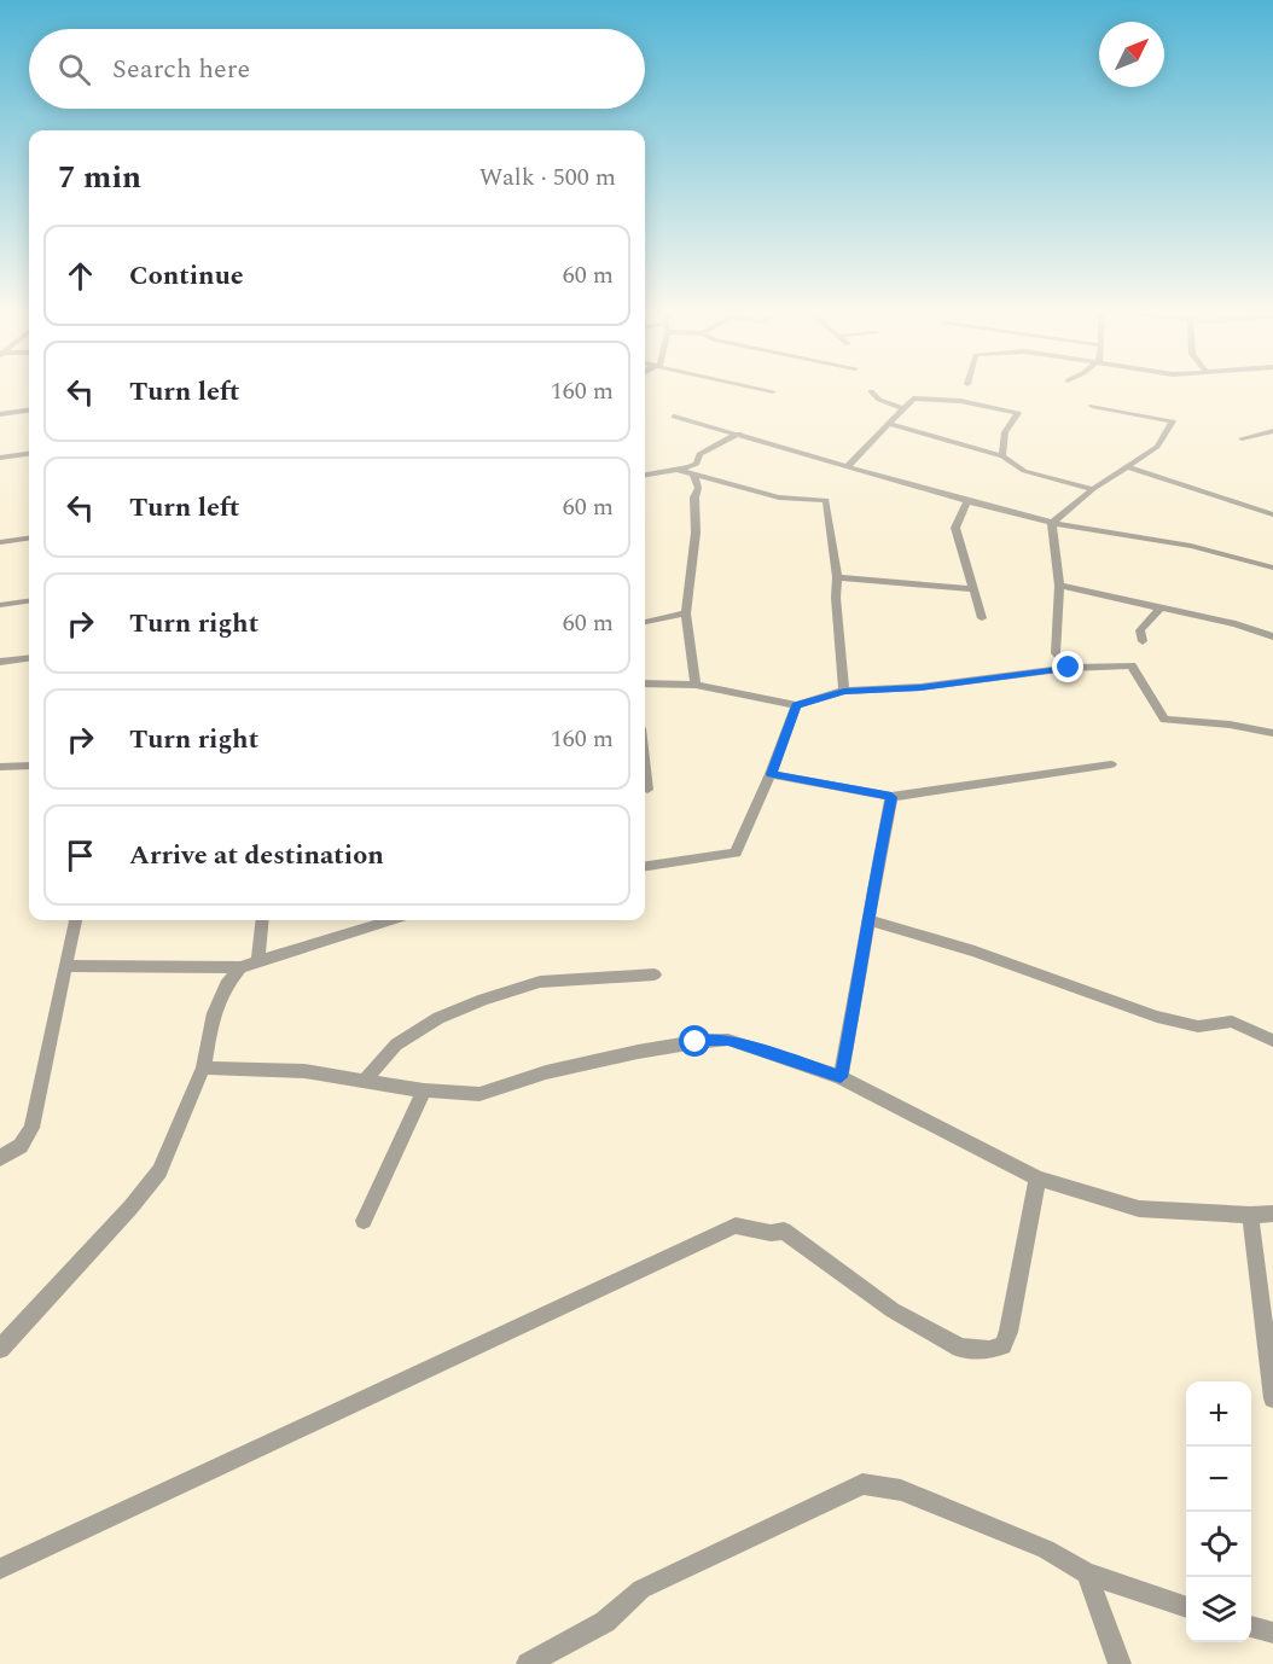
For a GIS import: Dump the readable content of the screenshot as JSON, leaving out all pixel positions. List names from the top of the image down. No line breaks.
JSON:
{"north":"top right","page":{"search":"Search here","heading":["7 min","Walk · 500 m"],"list":[["Continue","60 m"],["Turn left","160 m"],["Turn left","60 m"],["Turn right","60 m"],["Turn right","160 m"],"Arrive at destination"],"map_buttons":["+","−"]}}
